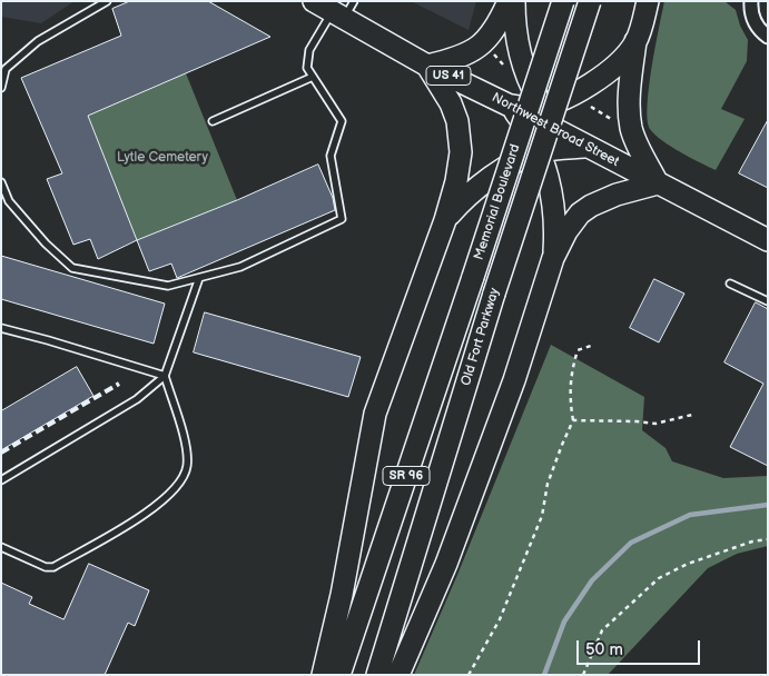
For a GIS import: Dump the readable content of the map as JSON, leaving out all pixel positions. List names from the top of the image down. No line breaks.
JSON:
{"streets":{"main road":["US 41","Northwest Broad Street","Memorial Boulevard","Old Fort Parkway","SR 96"]},"crossings":[["Memorial Boulevard","Old Fort Parkway"]],"parks":["Lytle Cemetery"],"scale_bar":"50 m"}
